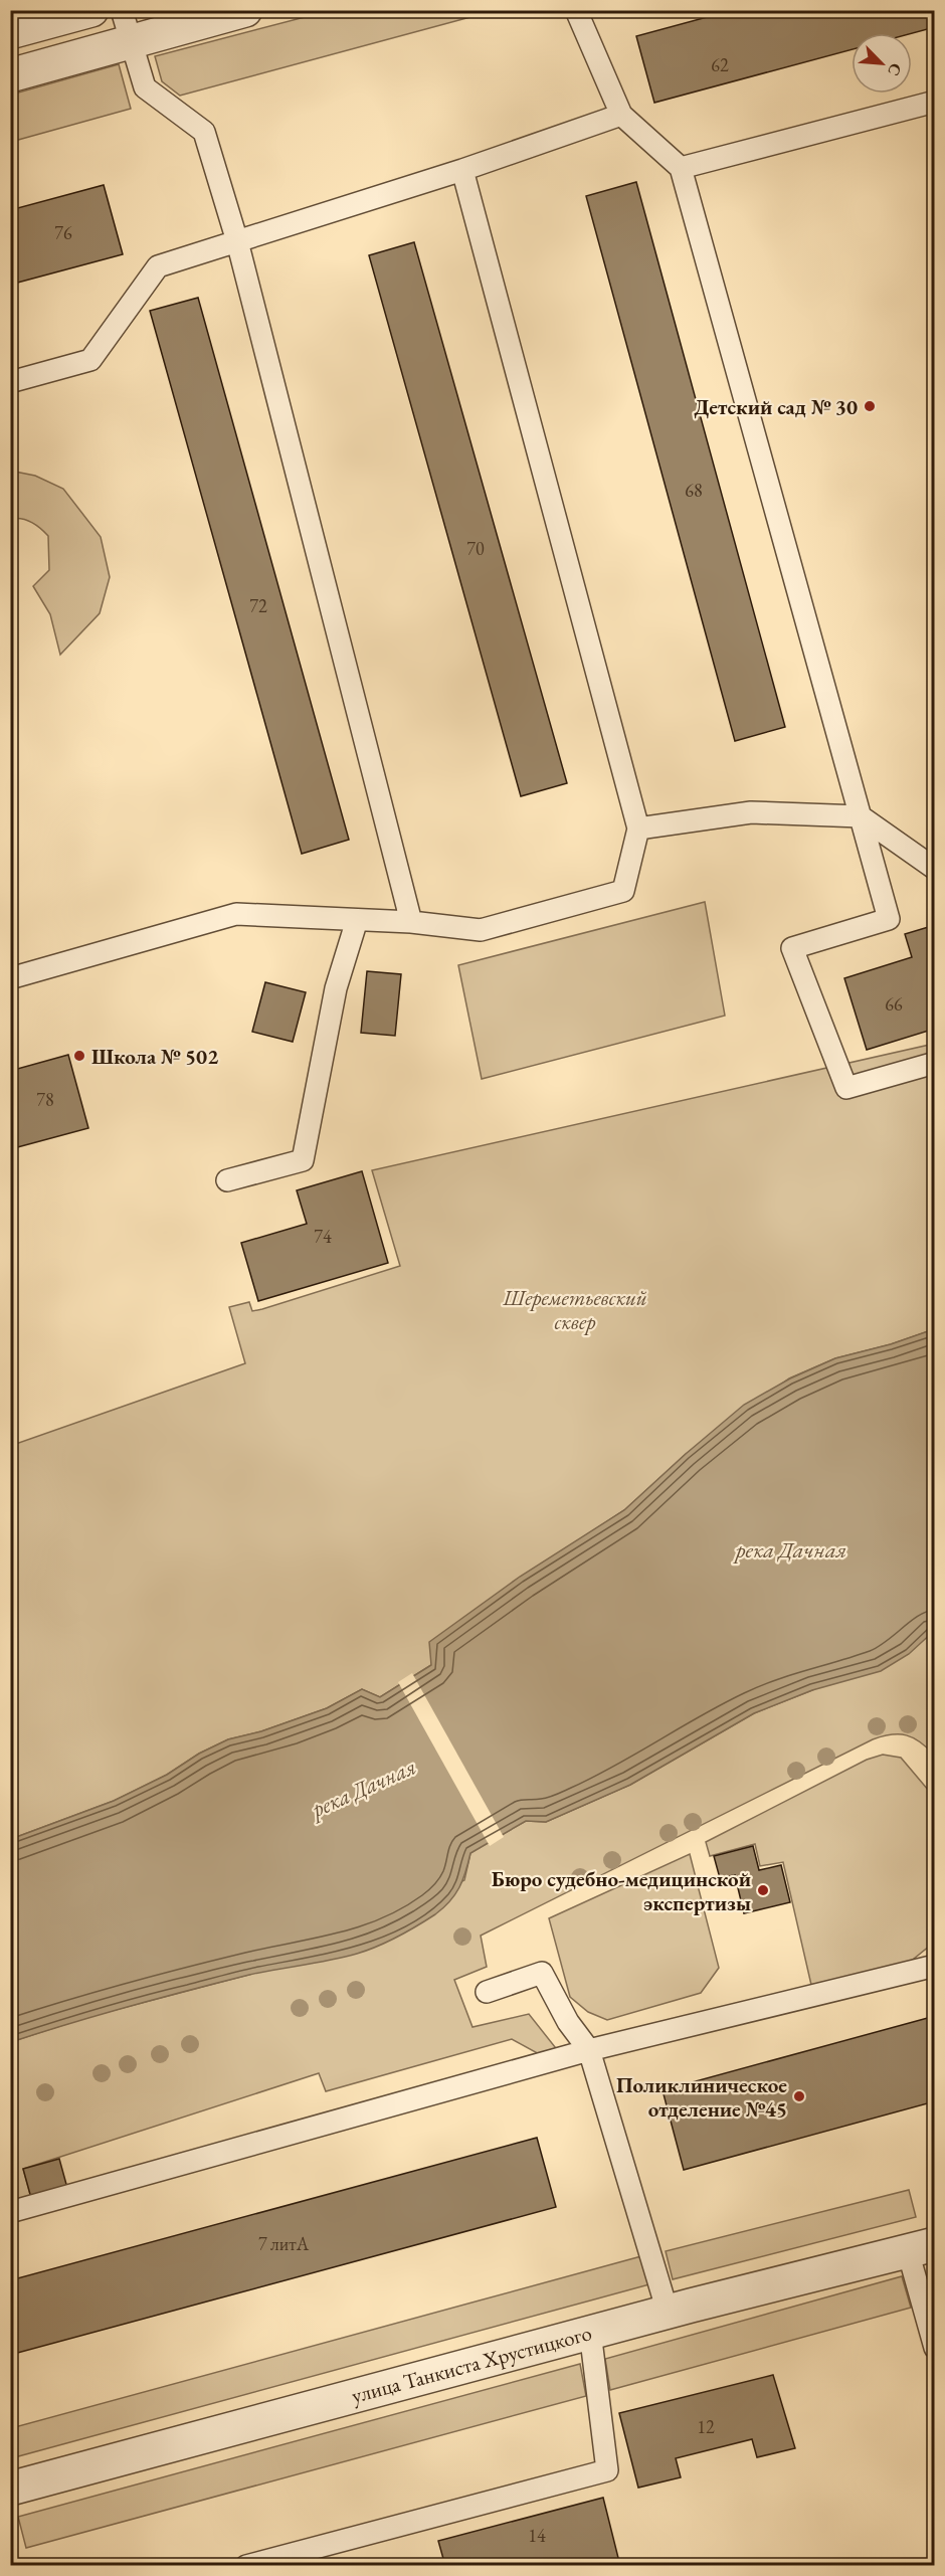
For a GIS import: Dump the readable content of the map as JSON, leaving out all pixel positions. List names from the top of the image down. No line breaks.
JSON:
{"streets":{"street":["улица Танкиста Хрустицкого"]},"water":["река Дачная"],"parks":["Шереметьевский сквер"],"places":["Детский сад № 30","Школа № 502","Бюро судебно-медицинской экспертизы","Поликлиническое отделение №45"],"house_numbers":["62","76","68","70","72","66","78","74","7 литА","12","14"],"north":"bottom right"}
